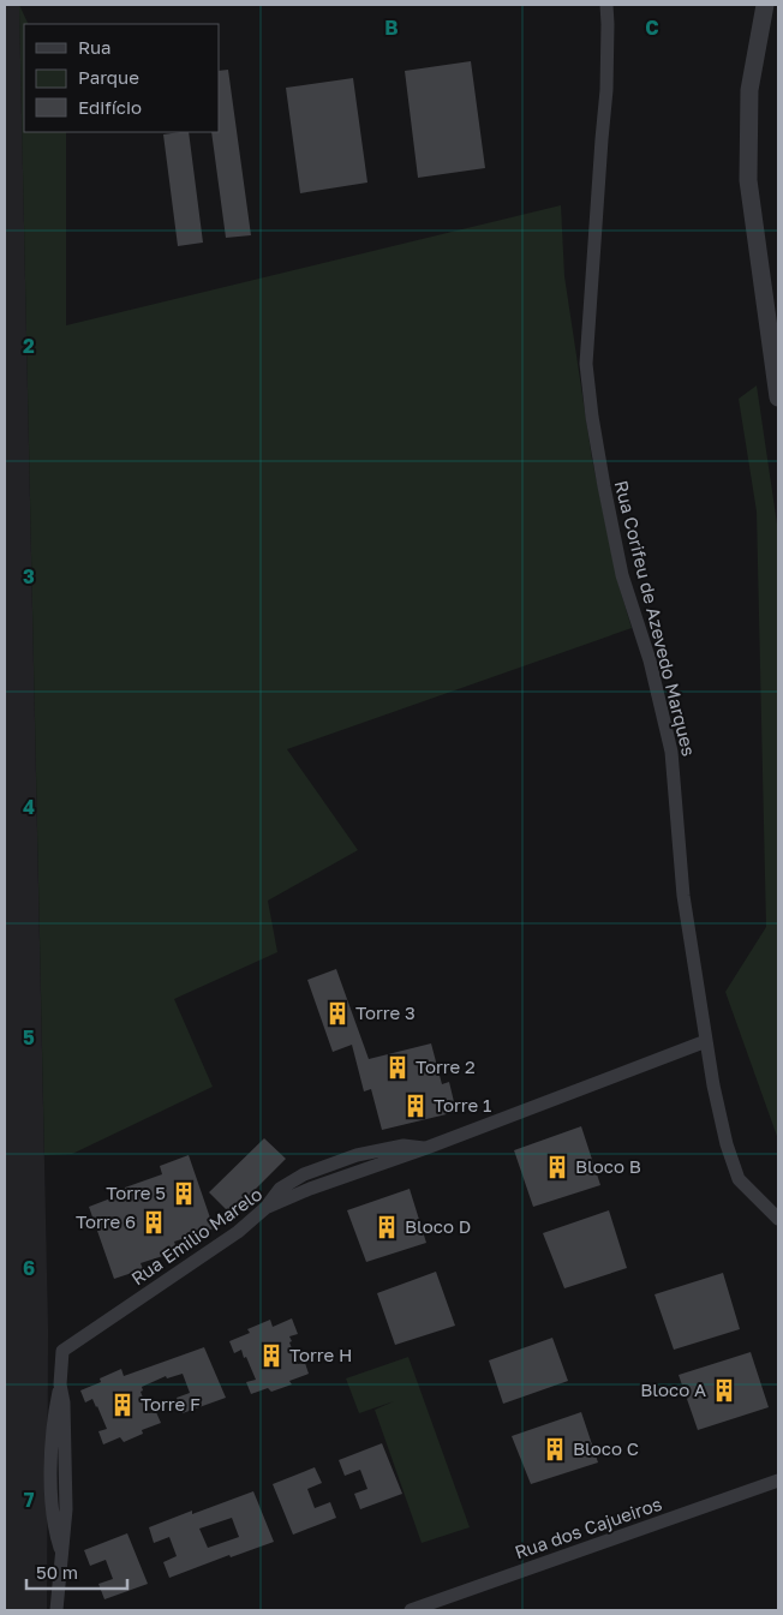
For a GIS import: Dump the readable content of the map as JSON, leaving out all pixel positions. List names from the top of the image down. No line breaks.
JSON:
{"streets":{"street":["Rua Corifeu de Azevedo Marques","Rua Emilio Marelo","Rua dos Cajueiros"]},"crossings":[["Rua Corifeu de Azevedo Marques","Rua Emilio Marelo"]],"places":{"building":["Torre 3","Torre 2","Torre 1","Bloco B","Torre 5","Torre 6","Bloco D","Torre H","Bloco A","Torre F","Bloco C"]},"legend":["Rua","Parque","Edifício"],"scale_bar":"50 m","grid":{"columns":["B","C"],"rows":["2","3","4","5","6","7"]}}
